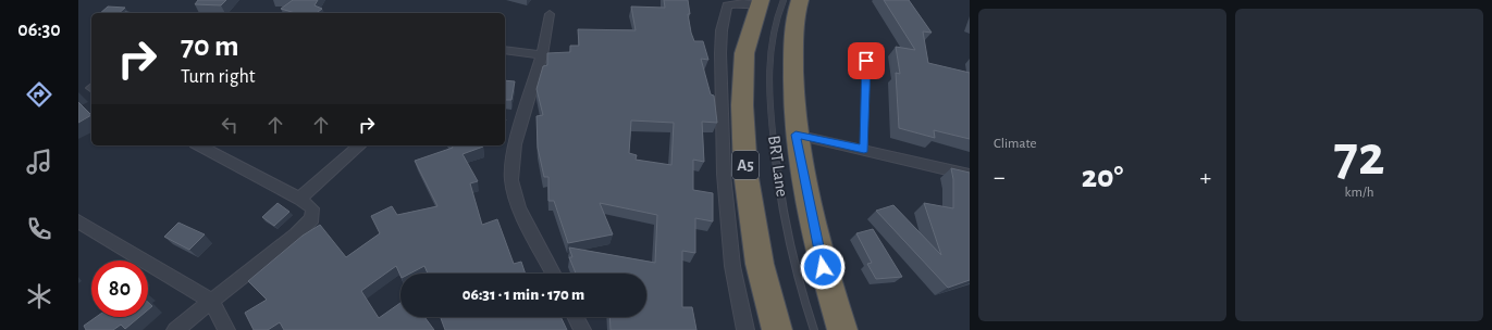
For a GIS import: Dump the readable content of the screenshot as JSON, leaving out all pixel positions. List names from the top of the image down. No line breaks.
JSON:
{"streets":{"highway":["A5"],"lane":["BRT Lane"]},"page":{"tabs":"06:30","tile":["Climate",["72","km/h"]],"turn":["70 m","Turn right"],"heat":["−","20°","+"],"limit":"80","trip":"06:31 · 1 min · 170 m"}}
